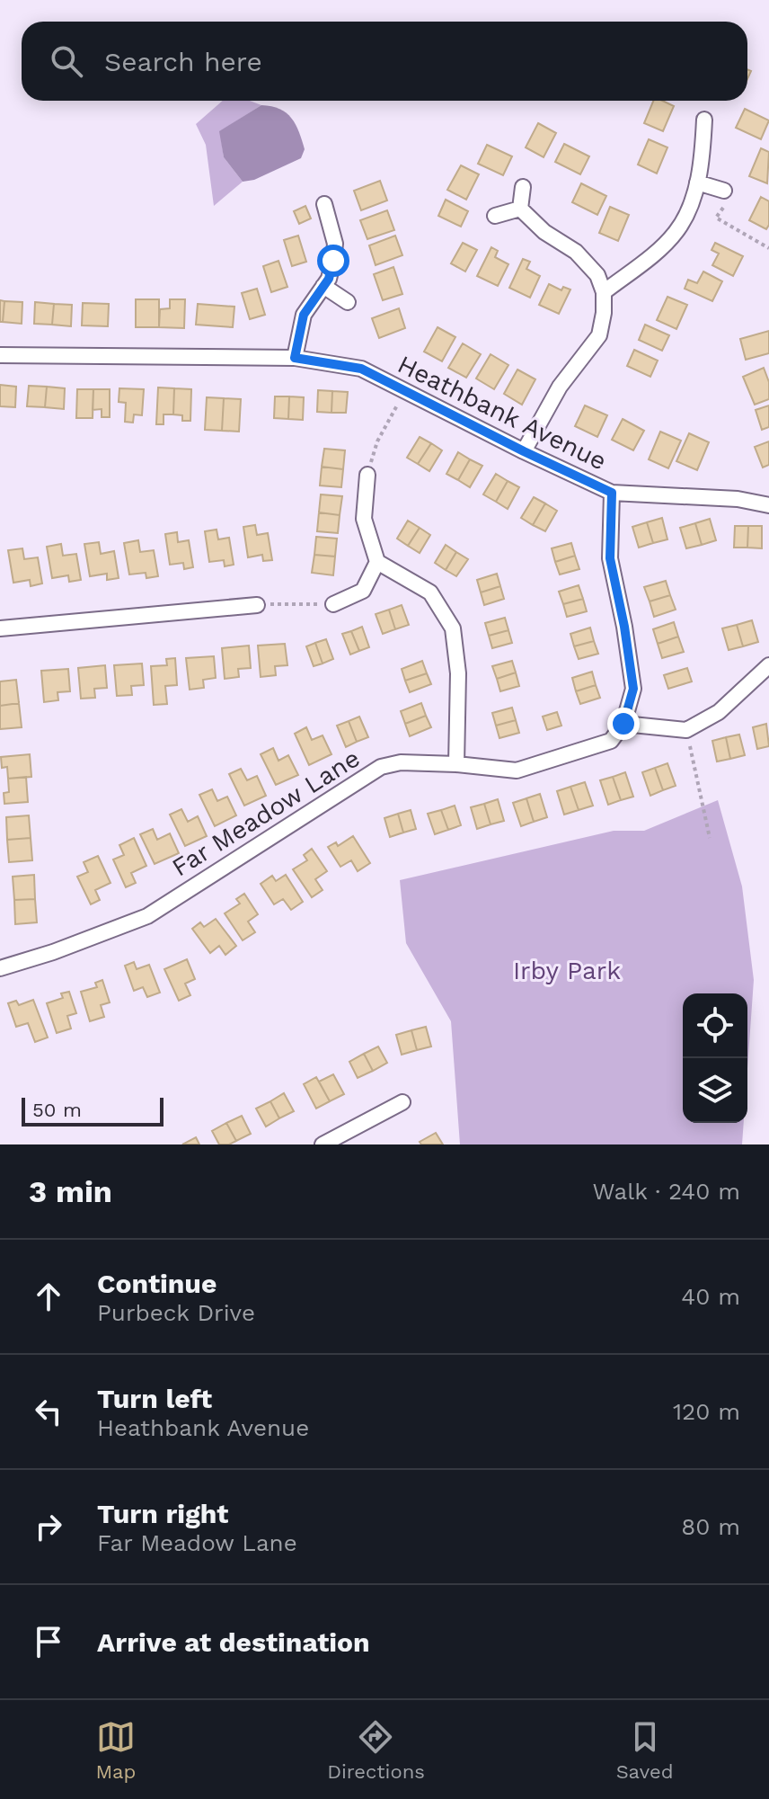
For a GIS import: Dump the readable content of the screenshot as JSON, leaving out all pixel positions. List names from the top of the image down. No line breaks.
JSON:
{"streets":{"street":["Heathbank Avenue","Far Meadow Lane"]},"parks":["Irby Park"],"scale_bar":"50 m","page":{"search":"Search here","scale":"50 m","heading":["3 min","Walk · 240 m"],"list":[["Continue","Purbeck Drive","40 m"],["Turn left","Heathbank Avenue","120 m"],["Turn right","Far Meadow Lane","80 m"],"Arrive at destination"],"nav":["Map","Directions","Saved"]}}
